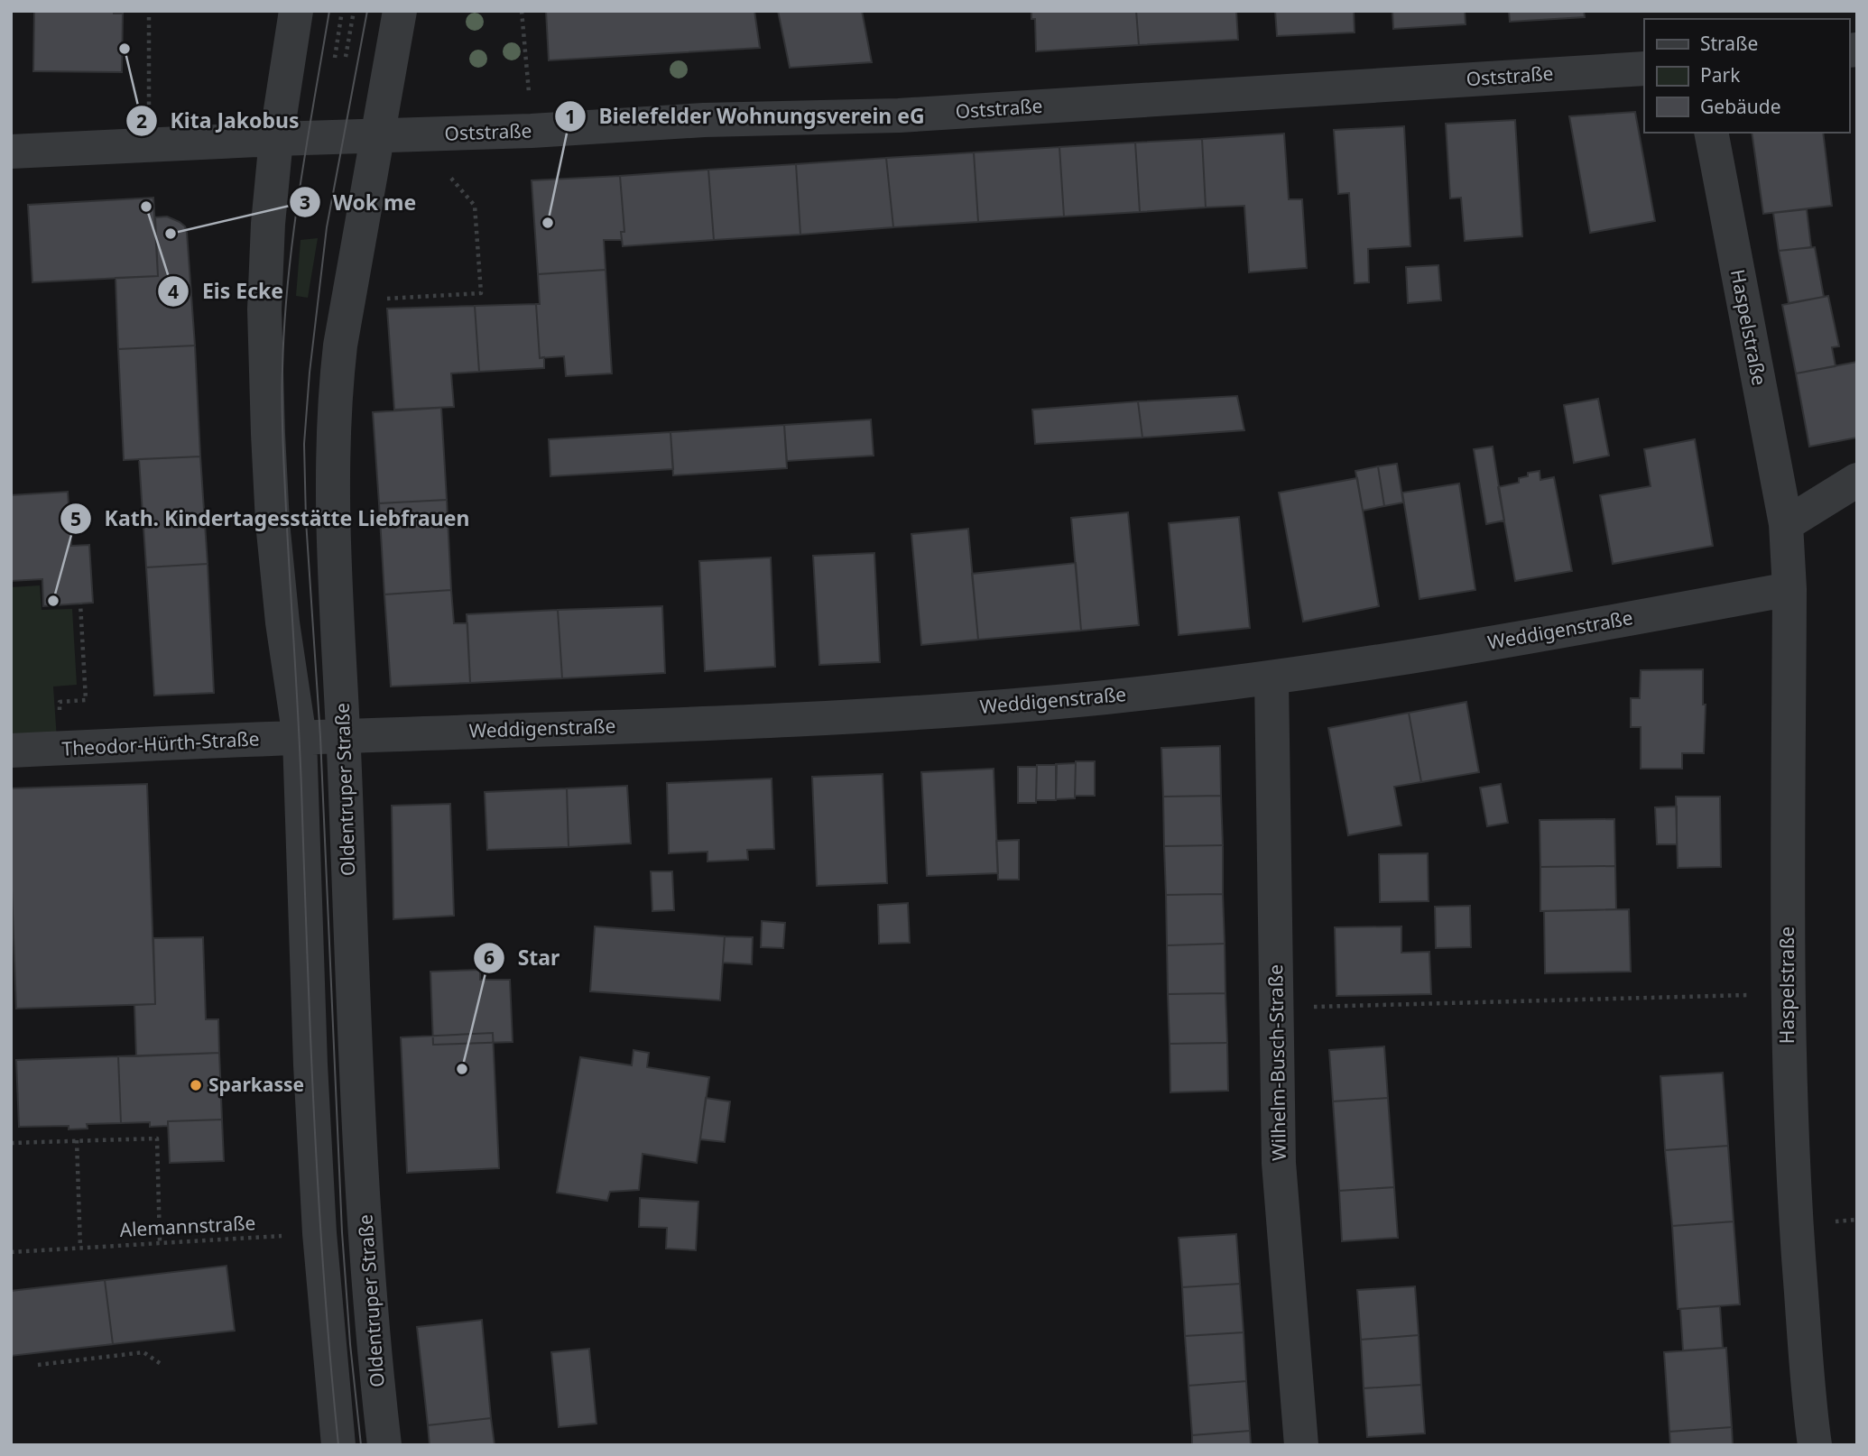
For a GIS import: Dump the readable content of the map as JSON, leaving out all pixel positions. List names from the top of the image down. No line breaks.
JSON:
{"streets":{"street":["Oststraße","Haspelstraße","Weddigenstraße","Theodor-Hürth-Straße","Oldentruper Straße","Wilhelm-Busch-Straße"],"path":["Alemannstraße"]},"crossings":[["Oststraße","Oldentruper Straße"],["Haspelstraße","Weddigenstraße"],["Weddigenstraße","Theodor-Hürth-Straße"],["Weddigenstraße","Oldentruper Straße"],["Weddigenstraße","Wilhelm-Busch-Straße"]],"places":["Kita Jakobus","Eis Ecke","Bielefelder Wohnungsverein eG","Wok me","Kath. Kindertagesstätte Liebfrauen","Star","Sparkasse"],"legend":["Straße","Park","Gebäude"]}
